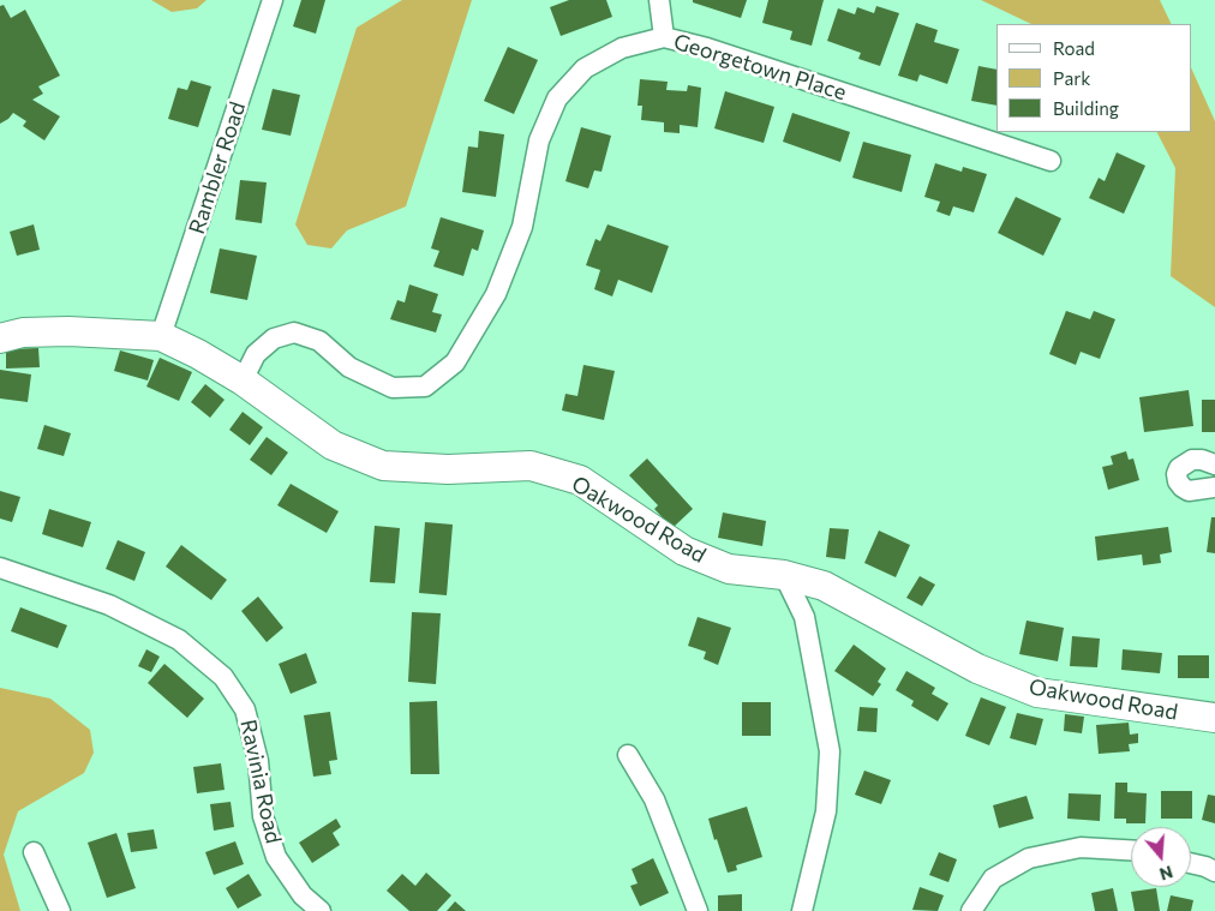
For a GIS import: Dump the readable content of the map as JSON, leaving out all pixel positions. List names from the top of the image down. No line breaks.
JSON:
{"streets":{"main road":["Oakwood Road"],"street":["Georgetown Place","Rambler Road","Ravinia Road"]},"crossings":[["Georgetown Place","Oakwood Road"],["Rambler Road","Oakwood Road"]],"legend":["Road","Park","Building"],"north":"bottom"}
